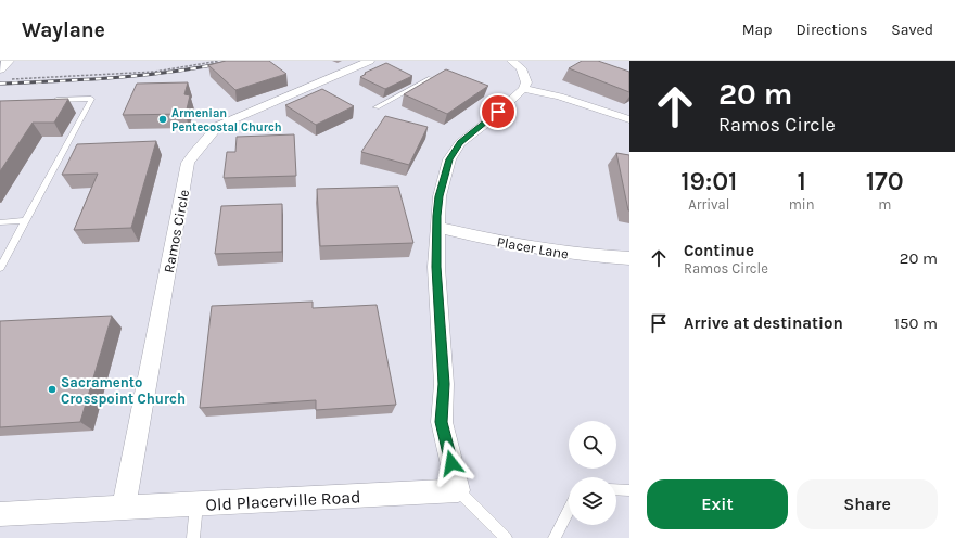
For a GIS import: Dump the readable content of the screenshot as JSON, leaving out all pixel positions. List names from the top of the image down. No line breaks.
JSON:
{"streets":{"street":["Ramos Circle","Placer Lane","Old Placerville Road"]},"crossings":[["Ramos Circle","Old Placerville Road"]],"places":["Armenian Pentecostal Church","Sacramento Crosspoint Church"],"page":{"header":"Waylane","nav":["Map","Directions","Saved"],"turn":["20 m","Ramos Circle"],"eta":["19:01","Arrival","1","min","170","m"],"list":[{"name":"Continue","note":"Ramos Circle","value":"20 m"},{"name":"Arrive at destination","value":"150 m"}],"buttons":["Exit","Share"]}}
